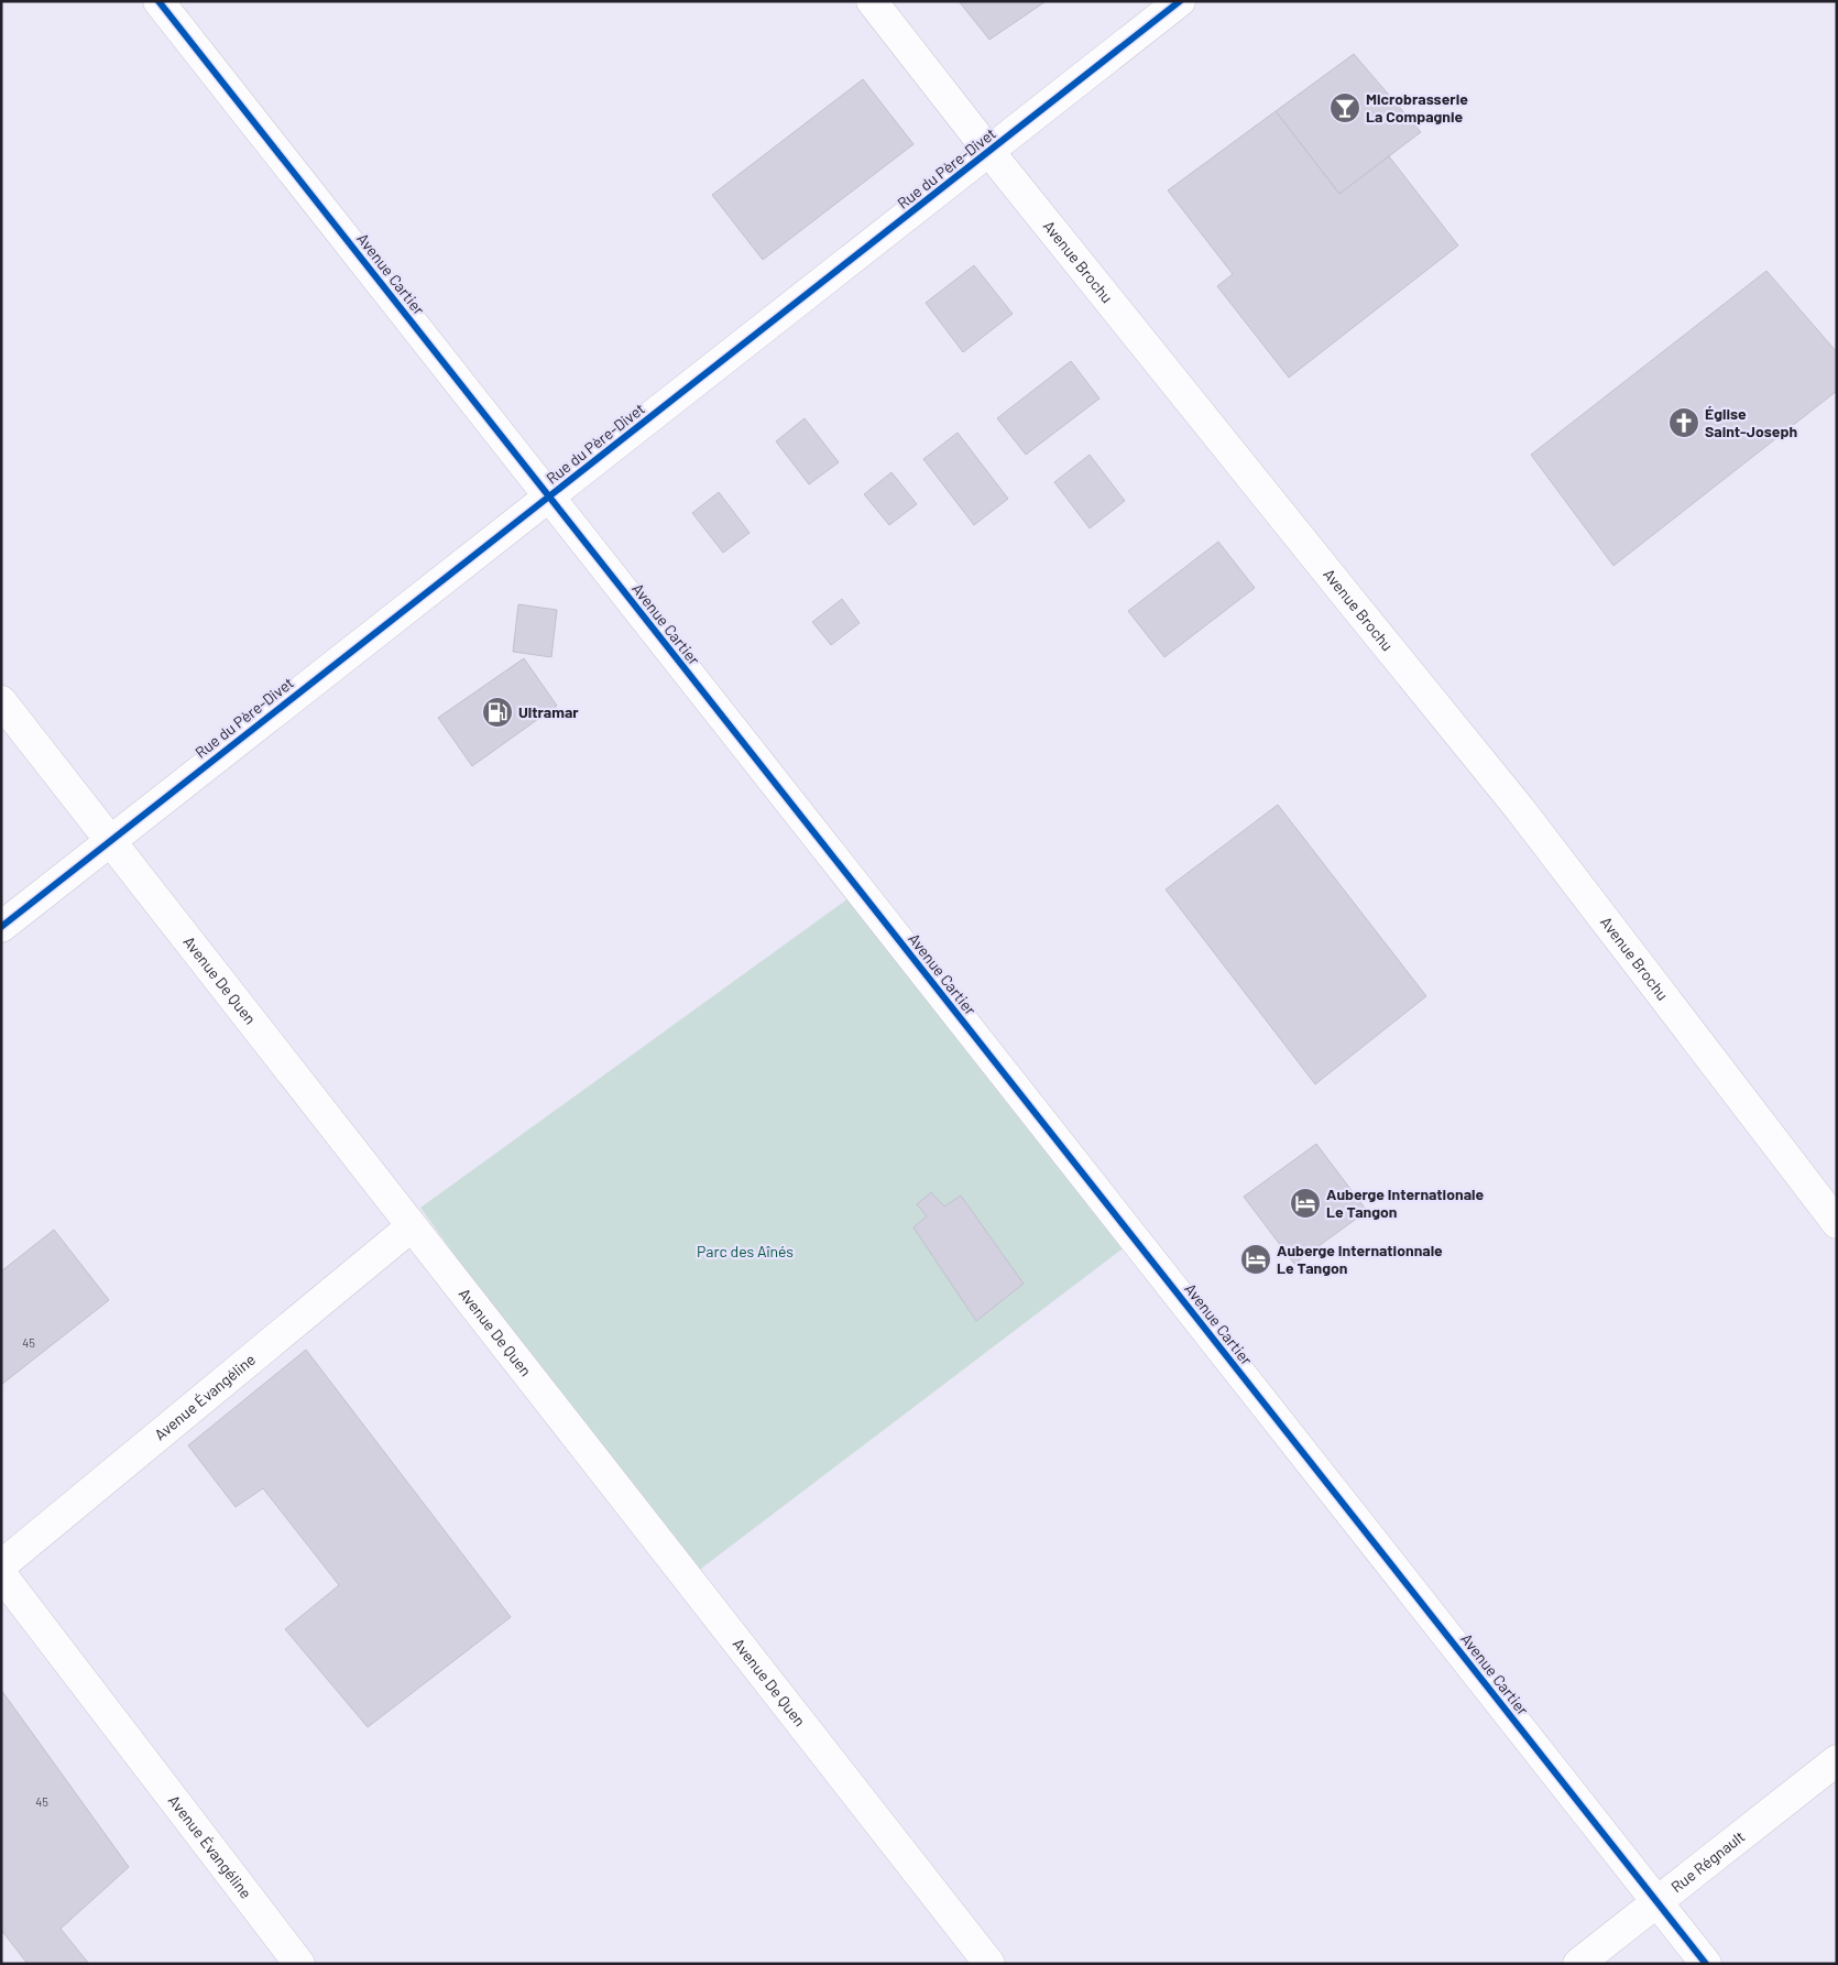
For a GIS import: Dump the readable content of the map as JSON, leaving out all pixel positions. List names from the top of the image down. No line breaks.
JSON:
{"streets":{"street":["Rue du Père-Divet","Avenue Brochu","Avenue Cartier","Avenue De Quen","Avenue Évangéline","Rue Régnault"]},"crossings":[["Rue du Père-Divet","Avenue Brochu"],["Rue du Père-Divet","Avenue Cartier"],["Rue du Père-Divet","Avenue De Quen"],["Avenue Cartier","Rue Régnault"],["Avenue De Quen","Avenue Évangéline"]],"parks":["Parc des Aînés"],"places":{"bar":["Microbrasserie La Compagnie"],"church":["Église Saint-Joseph"],"fuel station":["Ultramar"],"hotel":["Auberge Internationale Le Tangon","Auberge Internationnale Le Tangon"]},"house_numbers":["45","45"]}
